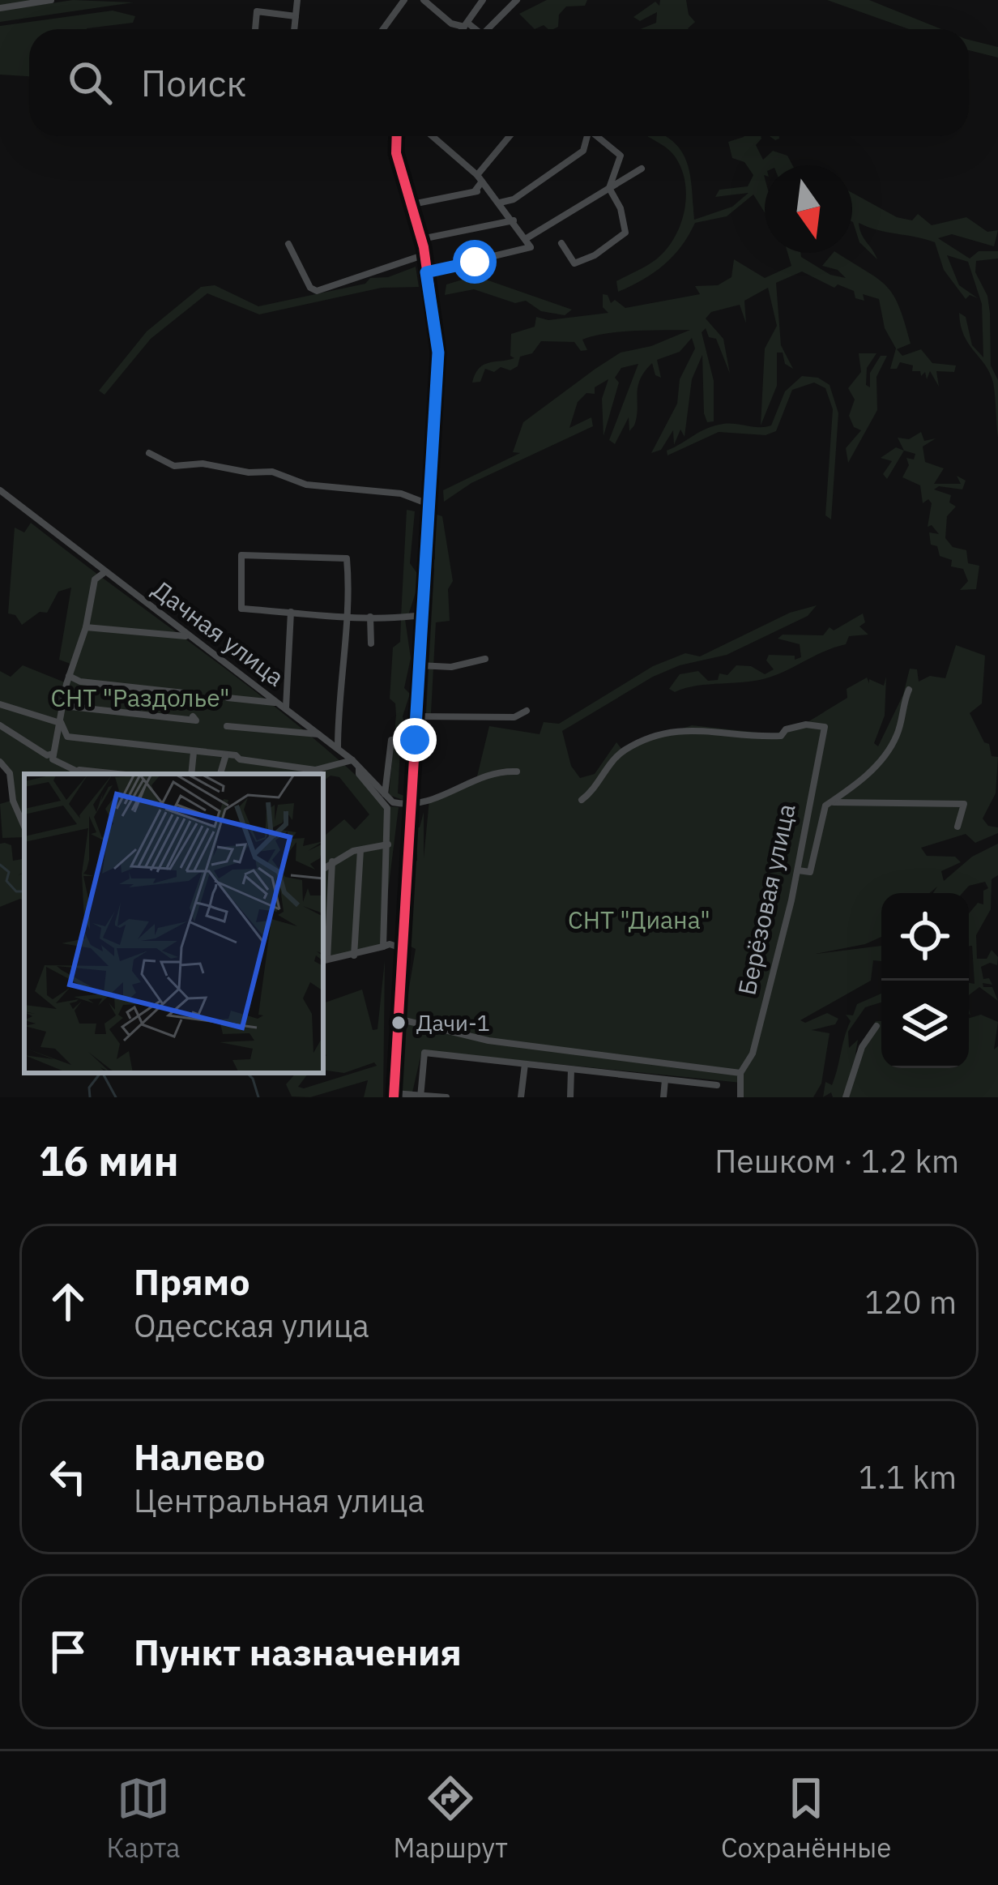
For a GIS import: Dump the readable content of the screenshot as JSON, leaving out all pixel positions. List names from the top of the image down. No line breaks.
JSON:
{"streets":{"street":["Дачная улица","Берёзовая улица"]},"parks":["СНТ \"Раздолье\"","СНТ \"Диана\""],"places":["Дачи-1"],"north":"bottom","page":{"search":"Поиск","heading":["16 мин","Пешком · 1.2 km"],"list":[["Прямо","Одесская улица","120 m"],["Налево","Центральная улица","1.1 km"],"Пункт назначения"],"nav":["Карта","Маршрут","Сохранённые"]}}
